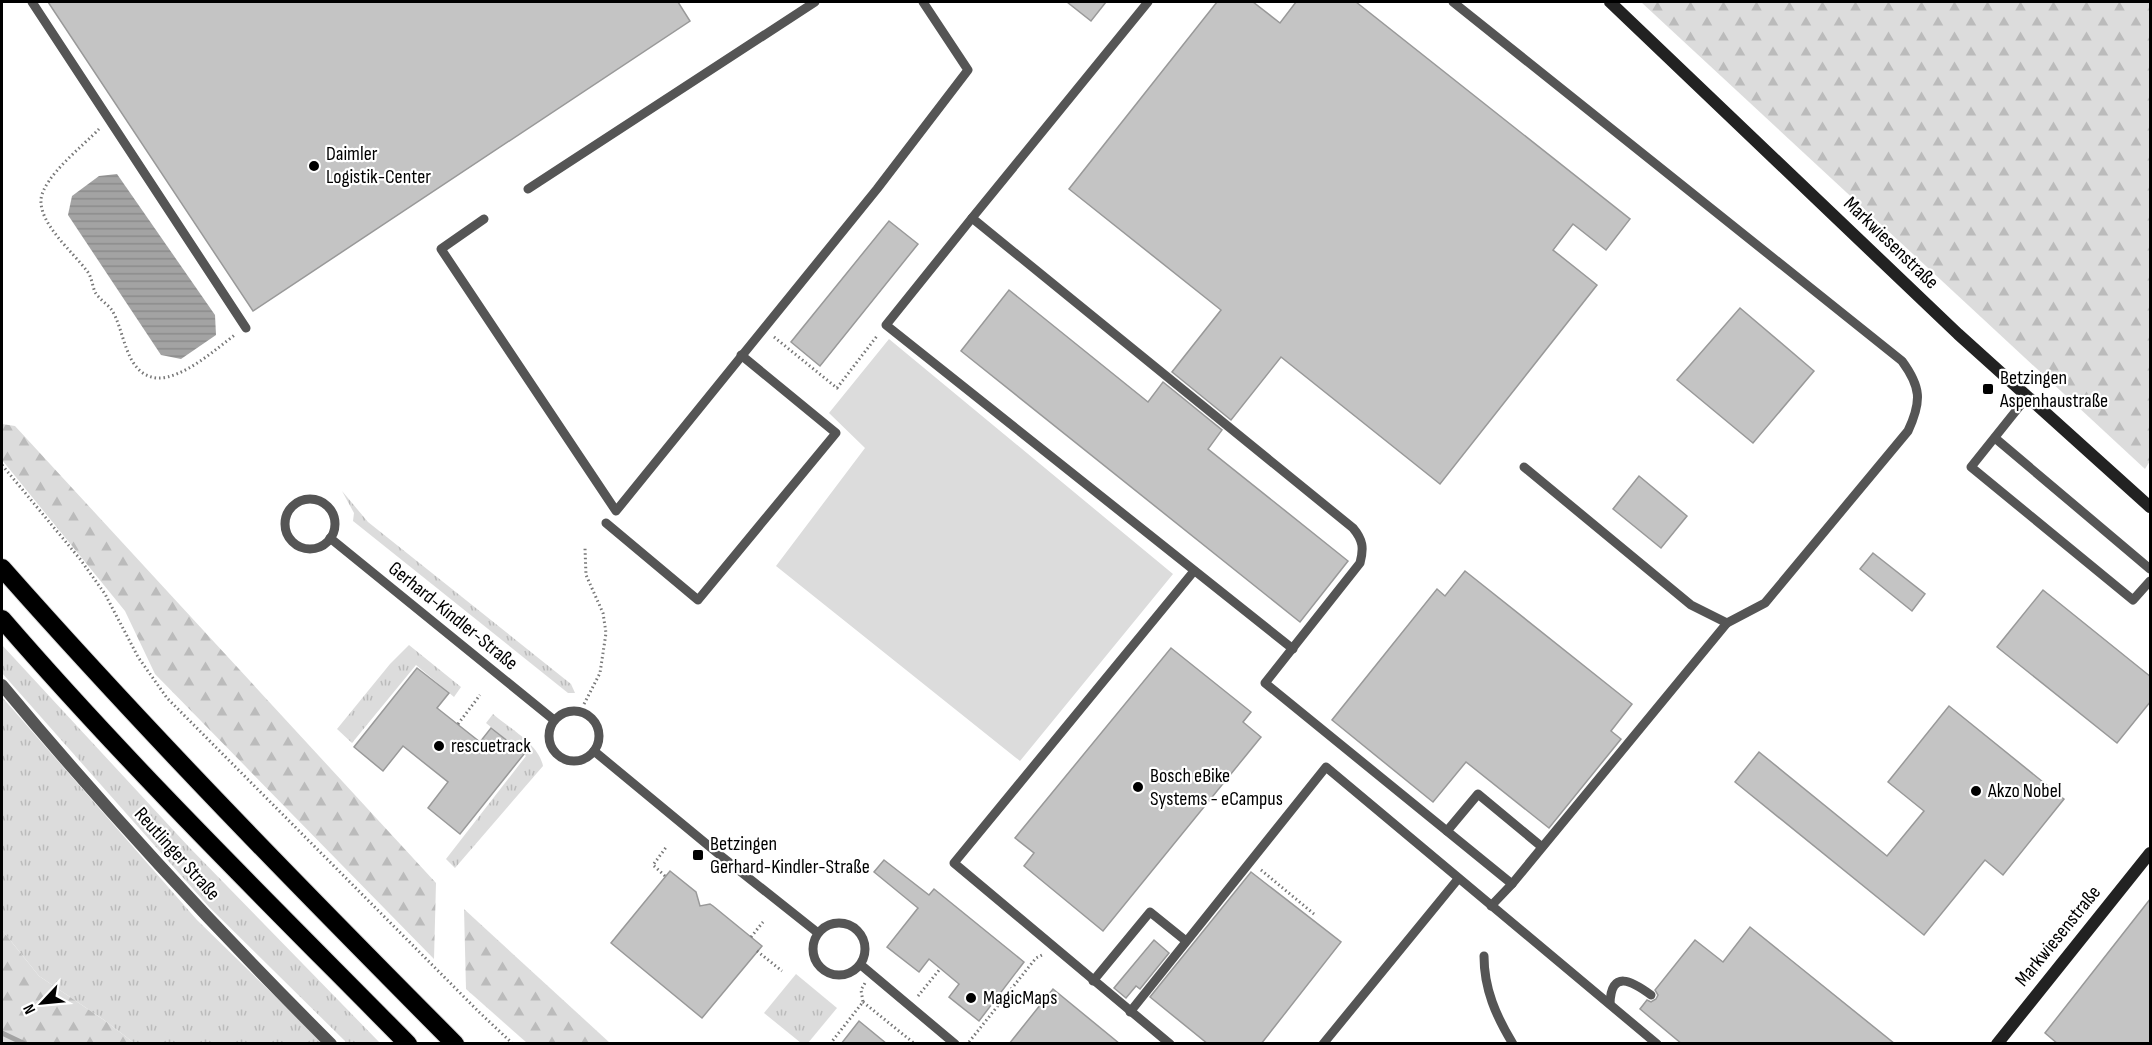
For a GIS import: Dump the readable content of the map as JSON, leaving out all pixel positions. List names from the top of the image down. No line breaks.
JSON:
{"streets":{"street":["Markwiesenstraße","Reutlinger Straße"],"lane":["Gerhard-Kindler-Straße"]},"places":{"other":["Daimler Logistik-Center","rescuetrack","Bosch eBike Systems - eCampus","Akzo Nobel","MagicMaps"],"transit":["Betzingen Aspenhaustraße","Betzingen Gerhard-Kindler-Straße"]},"north":"bottom left"}
